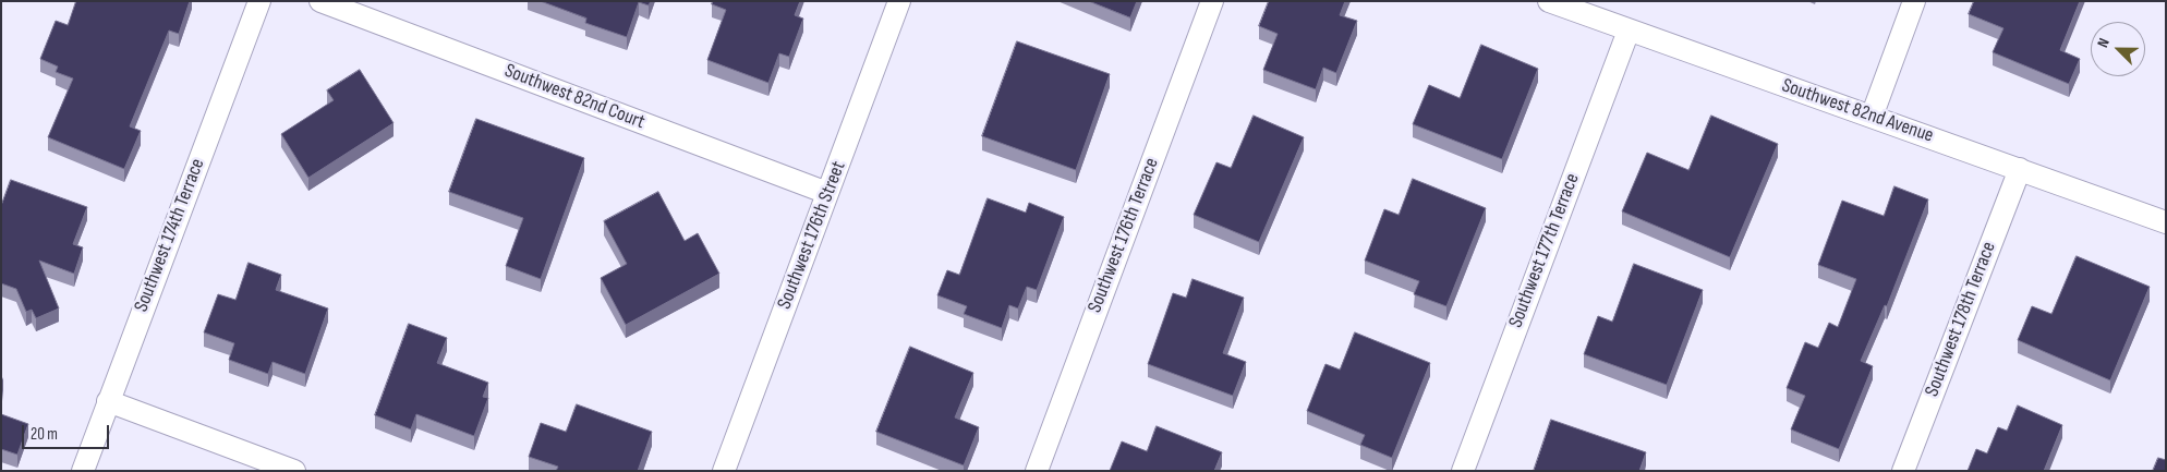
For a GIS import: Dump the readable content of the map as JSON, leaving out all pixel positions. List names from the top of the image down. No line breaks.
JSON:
{"streets":{"street":["Southwest 82nd Court","Southwest 82nd Avenue","Southwest 174th Terrace","Southwest 176th Street","Southwest 176th Terrace","Southwest 177th Terrace","Southwest 178th Terrace"]},"crossings":[["Southwest 82nd Court","Southwest 176th Street"],["Southwest 82nd Avenue","Southwest 177th Terrace"],["Southwest 82nd Avenue","Southwest 178th Terrace"]],"scale_bar":"20 m","north":"top left"}
